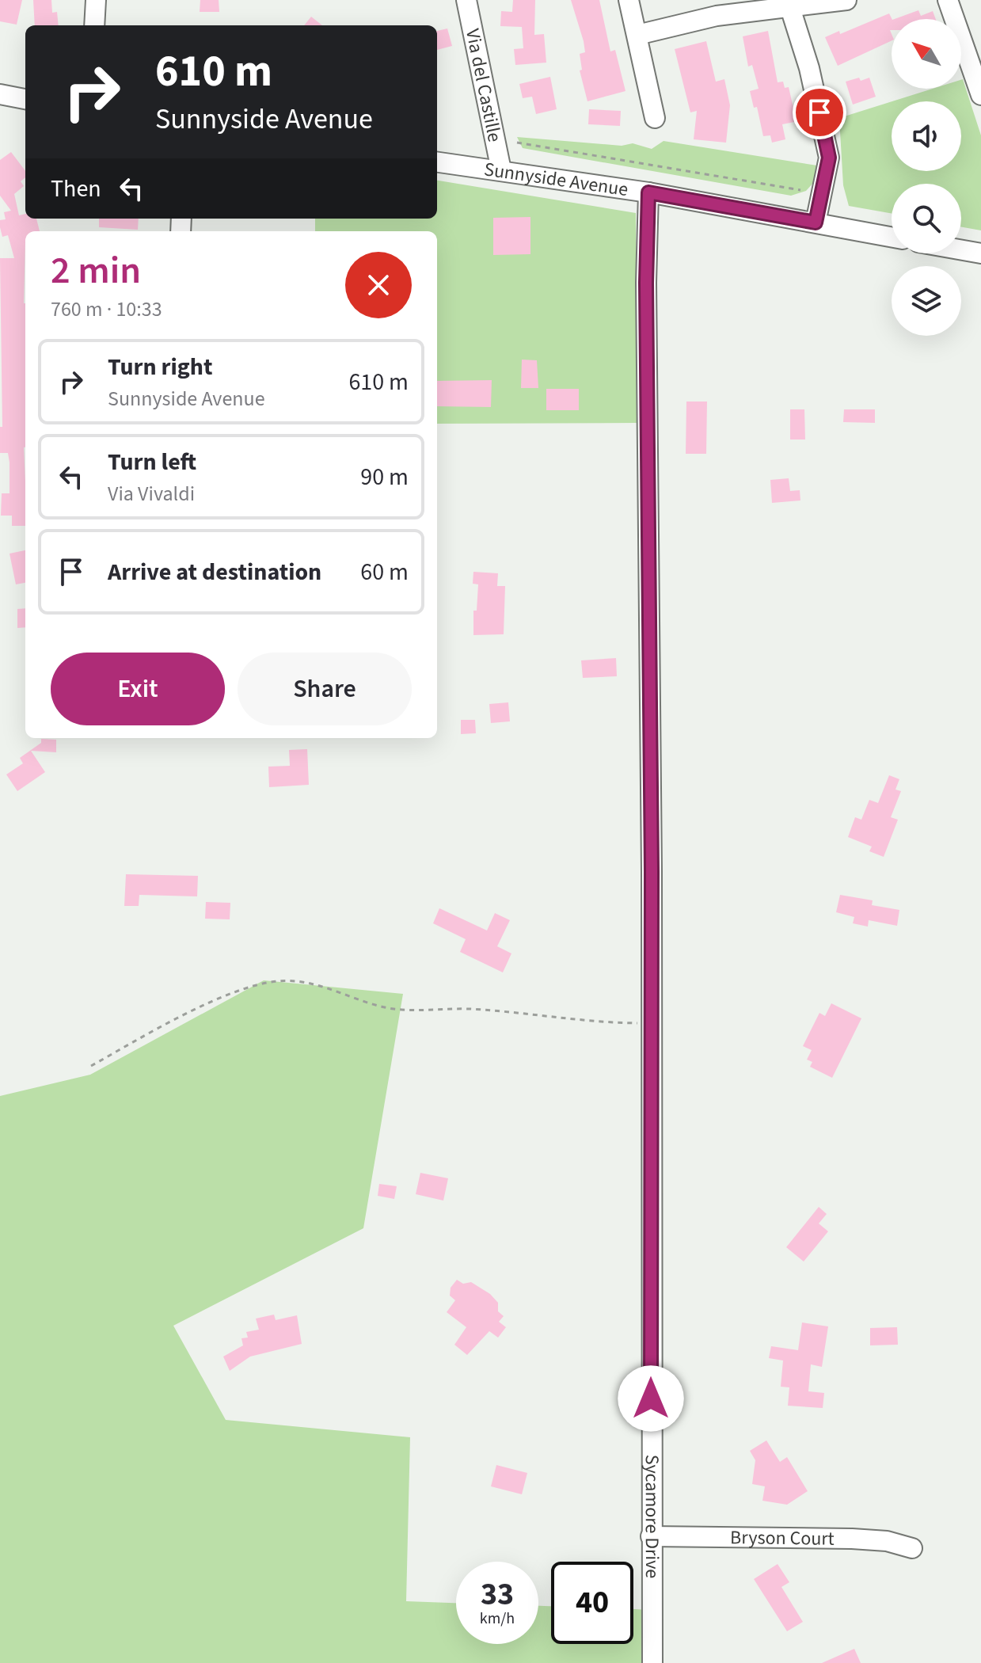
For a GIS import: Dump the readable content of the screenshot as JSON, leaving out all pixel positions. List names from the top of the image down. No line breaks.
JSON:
{"streets":{"street":["Via del Castille","Sunnyside Avenue","Sycamore Drive","Bryson Court"]},"crossings":[["Via del Castille","Sunnyside Avenue"],["Sunnyside Avenue","Sycamore Drive"],["Sycamore Drive","Bryson Court"]],"north":"top left","page":{"turn":["610 m","Sunnyside Avenue"],"then":"Then","heading":["2 min","760 m · 10:33"],"list":[{"name":"Turn right","note":"Sunnyside Avenue","value":"610 m"},{"name":"Turn left","note":"Via Vivaldi","value":"90 m"},{"name":"Arrive at destination","value":"60 m"}],"buttons":["Exit","Share"],"speed":"33 km/h","limit":"40"}}
